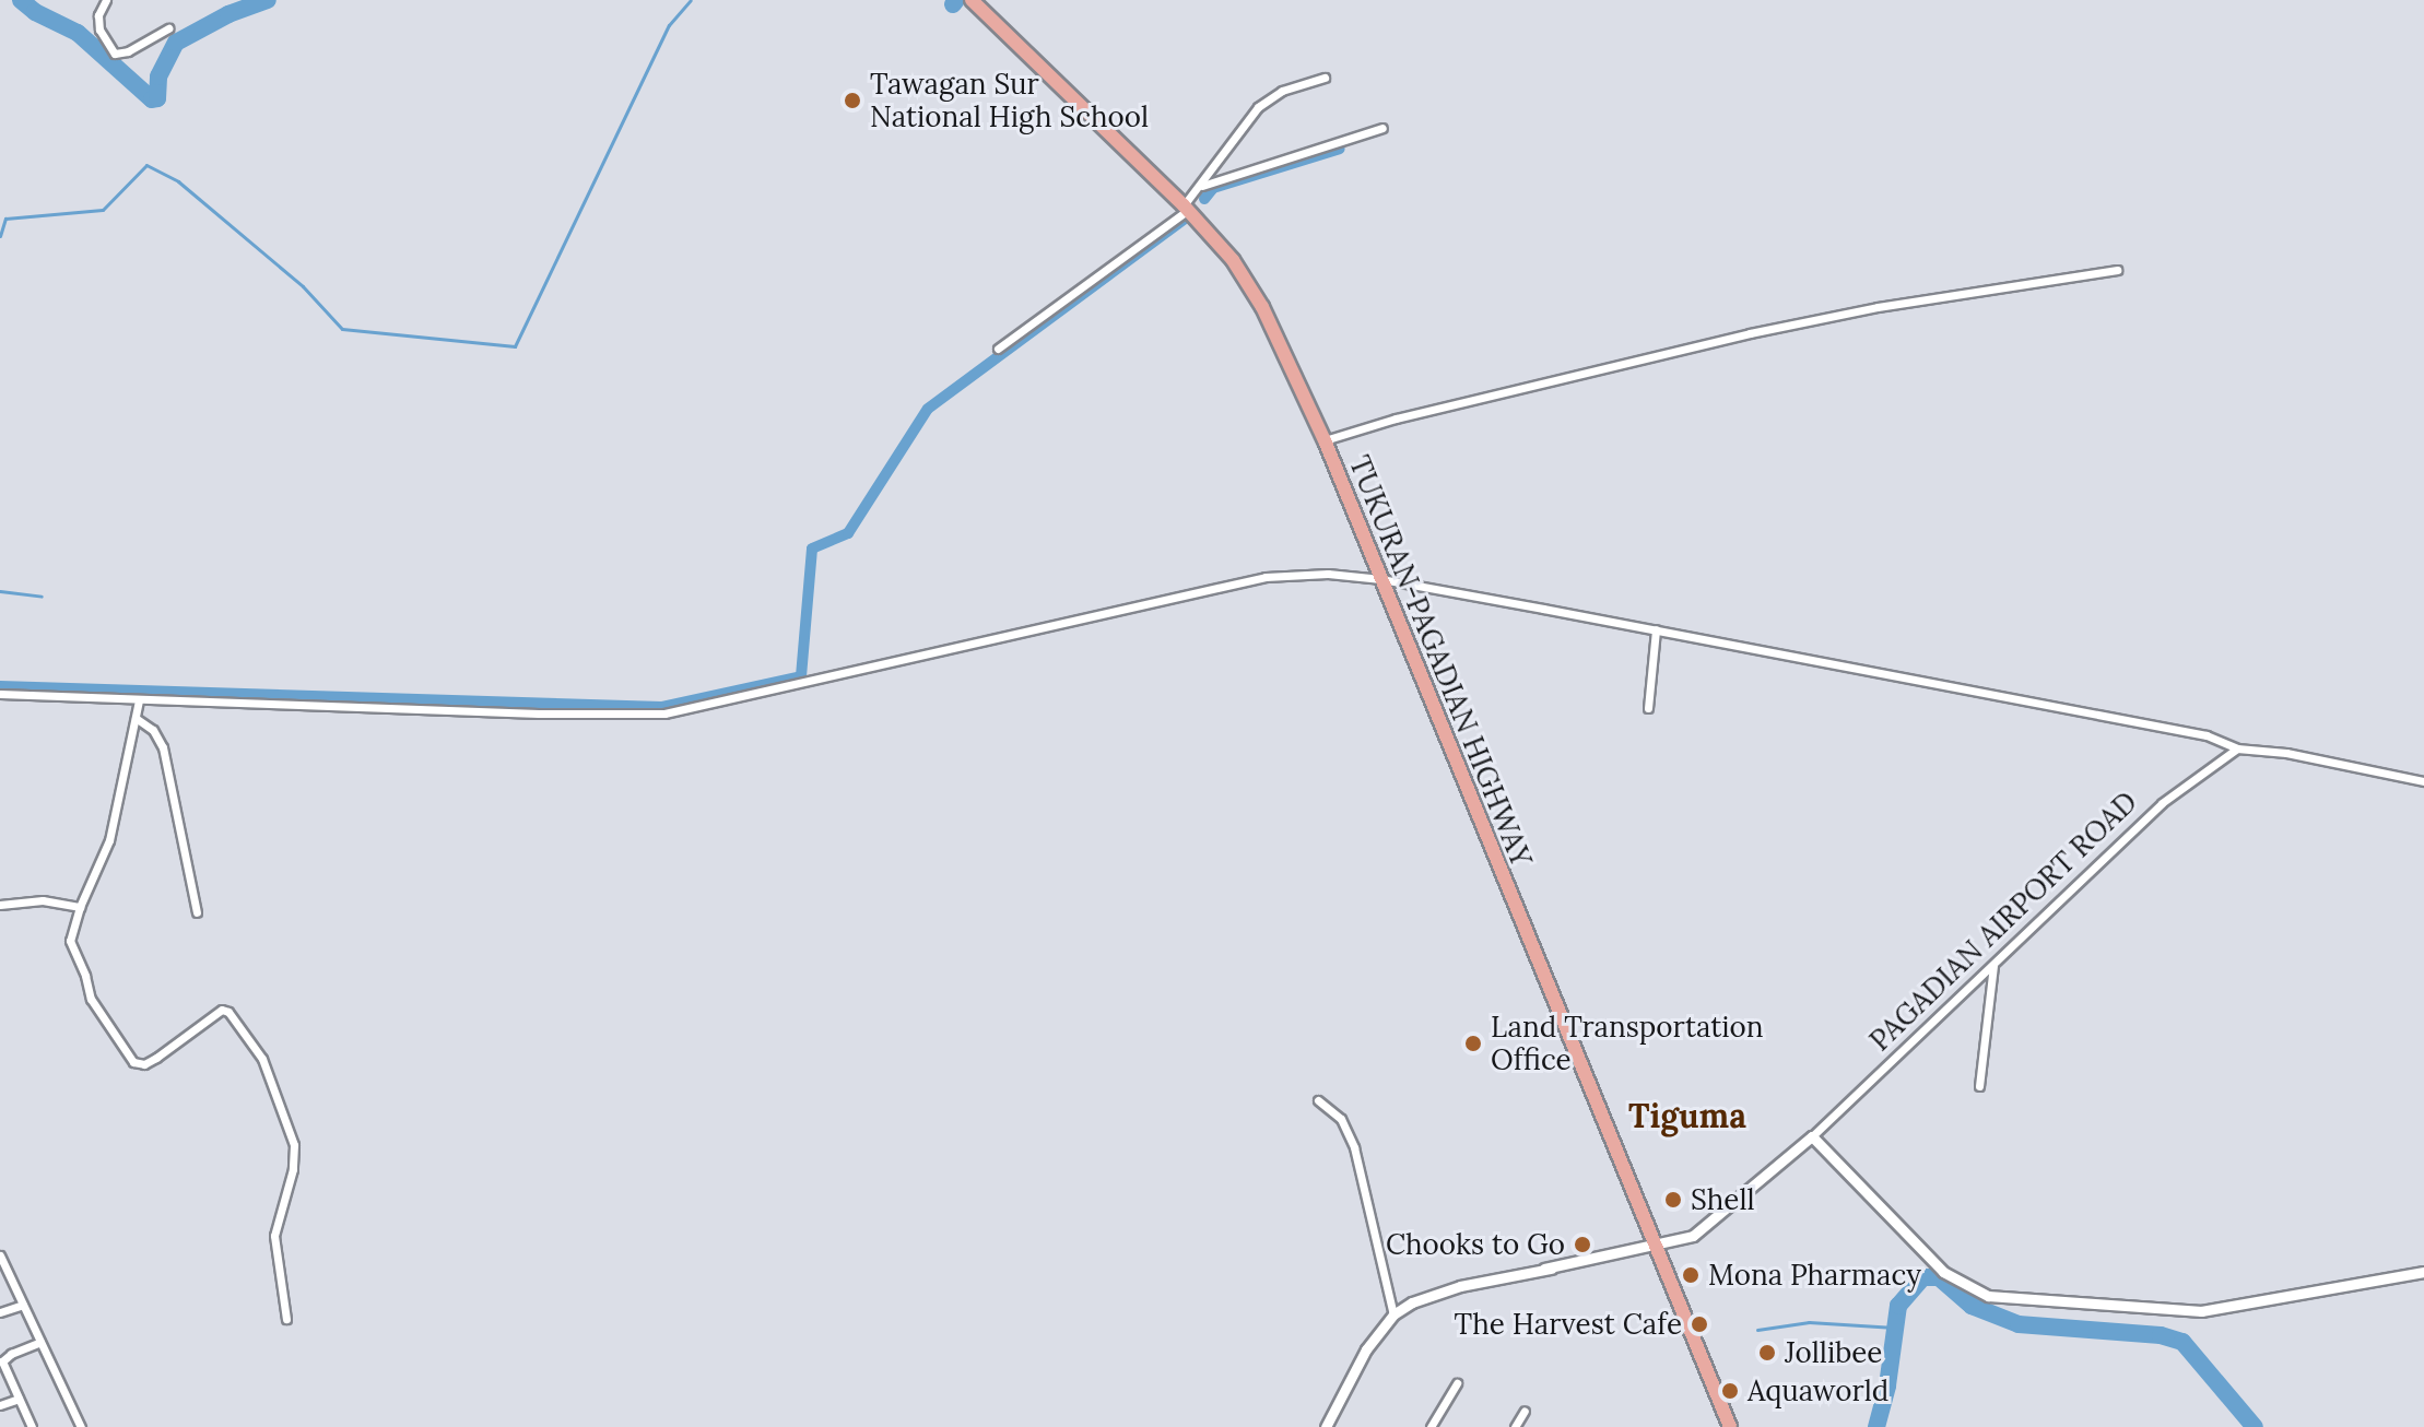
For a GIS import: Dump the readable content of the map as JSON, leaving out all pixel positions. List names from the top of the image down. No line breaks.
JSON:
{"streets":{"highway":["TUKURAN-PAGADIAN HIGHWAY"],"street":["PAGADIAN AIRPORT ROAD"]},"crossings":[["TUKURAN-PAGADIAN HIGHWAY","PAGADIAN AIRPORT ROAD"]],"districts":["Tiguma"],"places":["Tawagan Sur National High School","Land Transportation Office","Shell","Chooks to Go","Mona Pharmacy","The Harvest Cafe","Jollibee","Aquaworld"]}
